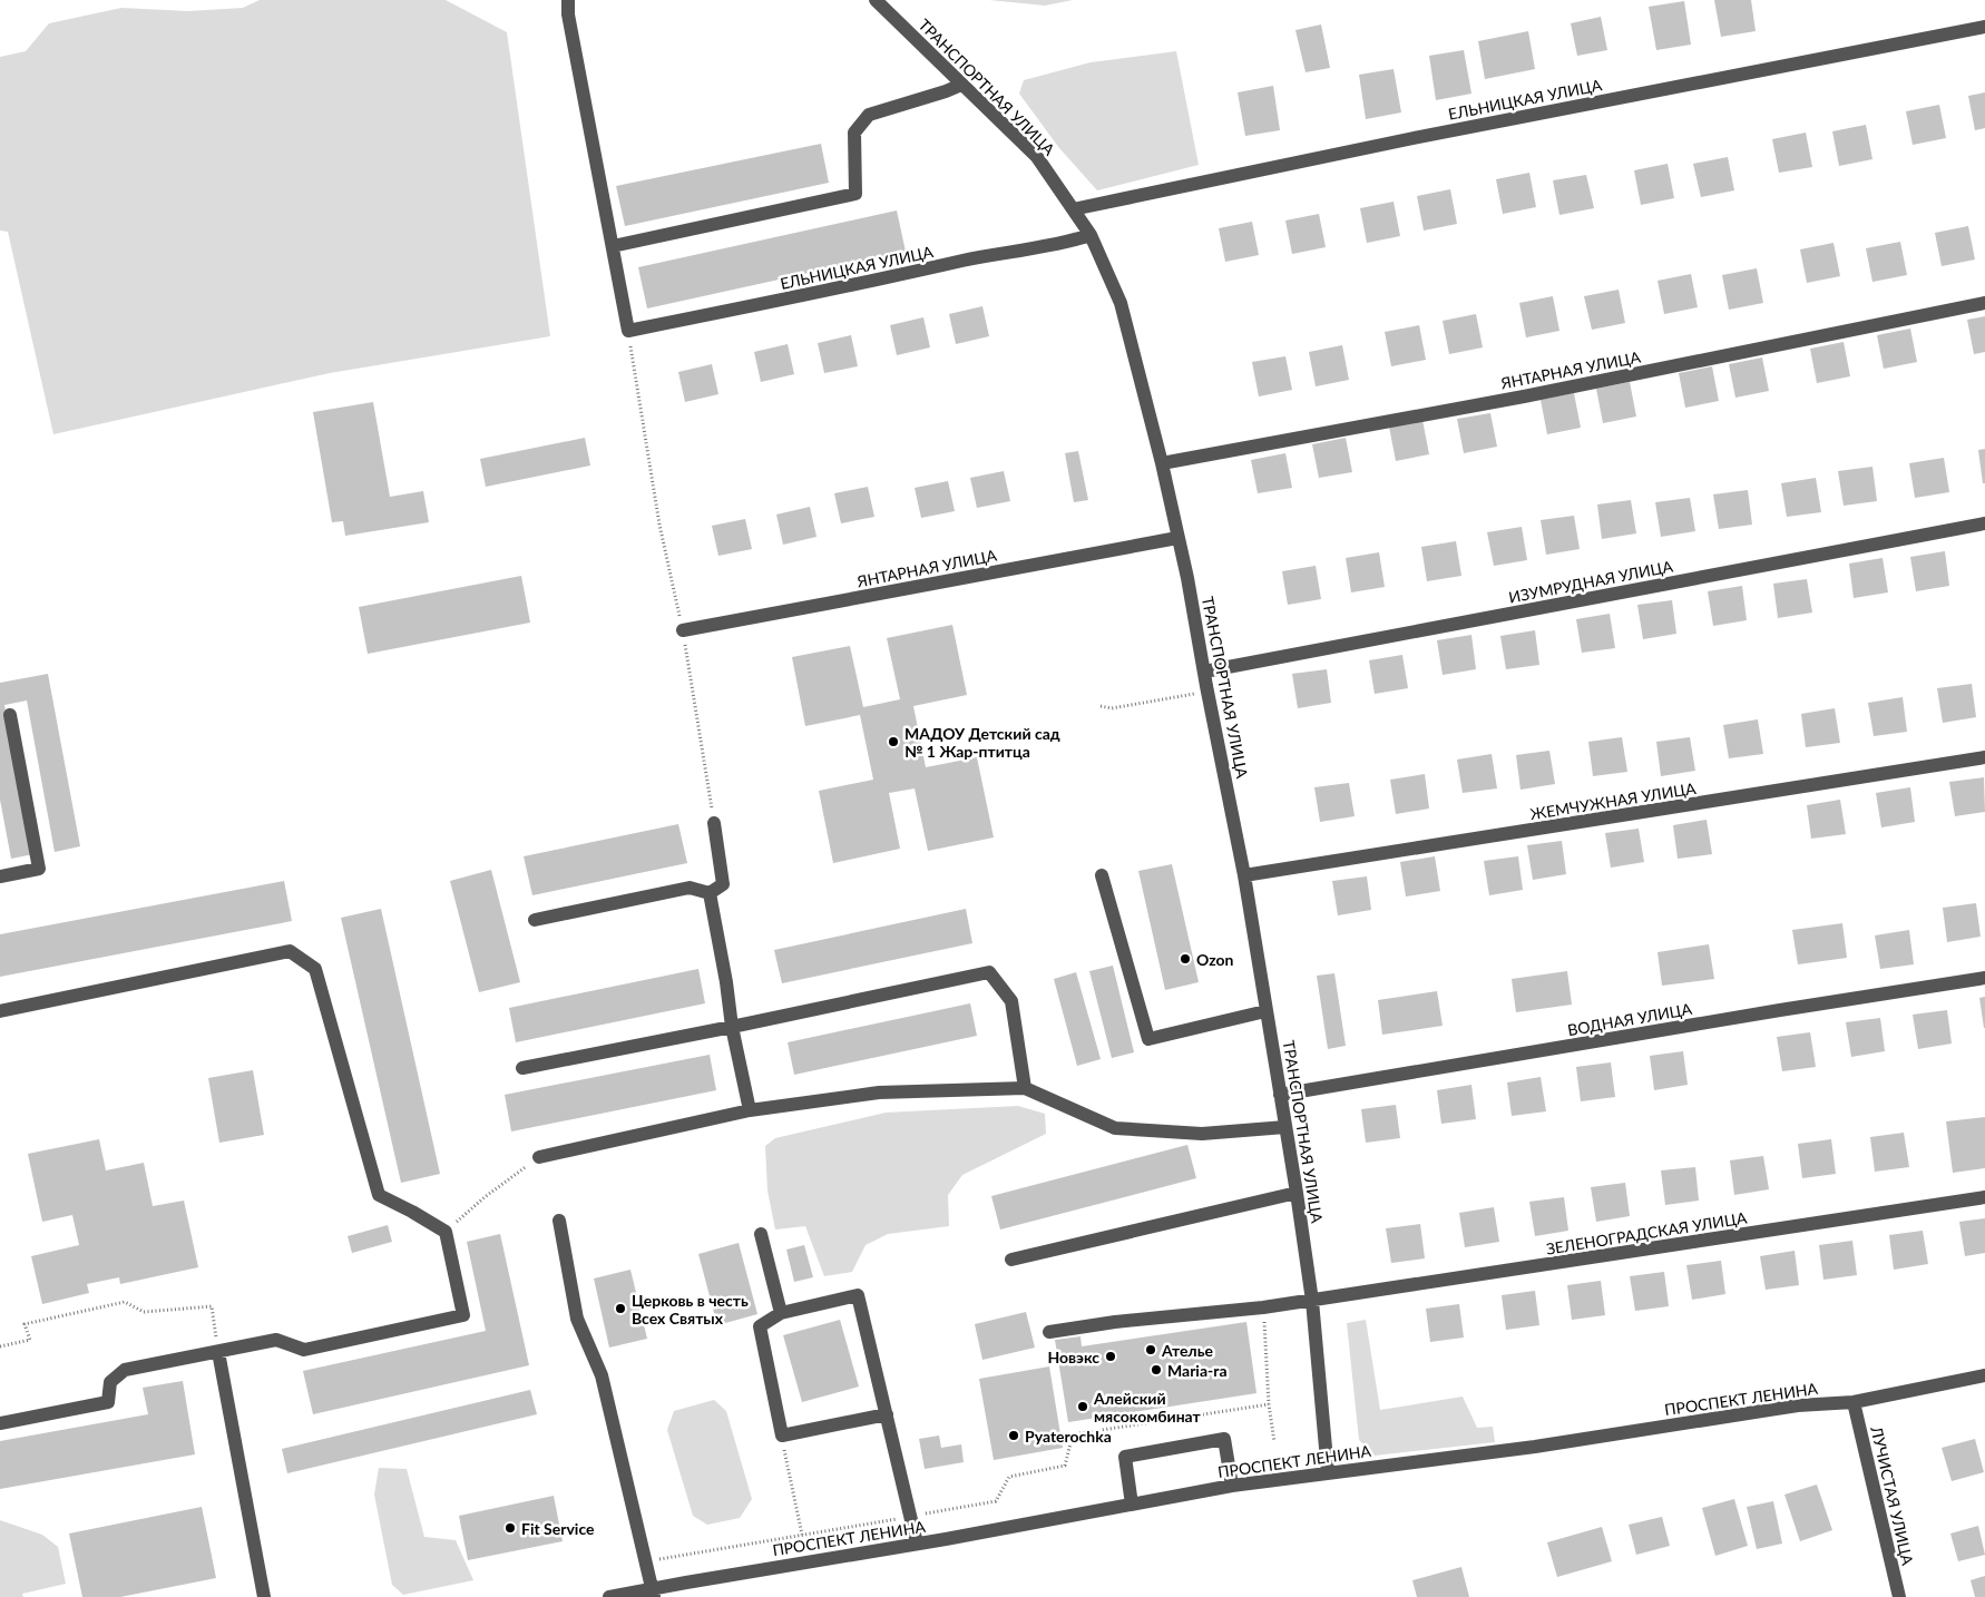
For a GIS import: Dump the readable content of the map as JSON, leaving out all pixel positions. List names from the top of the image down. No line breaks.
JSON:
{"streets":{"street":["ТРАНСПОРТНАЯ УЛИЦА","ЕЛЬНИЦКАЯ УЛИЦА","ЯНТАРНАЯ УЛИЦА","ИЗУМРУДНАЯ УЛИЦА","ЖЕМЧУЖНАЯ УЛИЦА","ВОДНАЯ УЛИЦА","ЗЕЛЕНОГРАДСКАЯ УЛИЦА","ПРОСПЕКТ ЛЕНИНА","ЛУЧИСТАЯ УЛИЦА"]},"crossings":[["ТРАНСПОРТНАЯ УЛИЦА","ЕЛЬНИЦКАЯ УЛИЦА"],["ТРАНСПОРТНАЯ УЛИЦА","ЯНТАРНАЯ УЛИЦА"],["ТРАНСПОРТНАЯ УЛИЦА","ИЗУМРУДНАЯ УЛИЦА"],["ТРАНСПОРТНАЯ УЛИЦА","ЖЕМЧУЖНАЯ УЛИЦА"],["ТРАНСПОРТНАЯ УЛИЦА","ВОДНАЯ УЛИЦА"],["ТРАНСПОРТНАЯ УЛИЦА","ЗЕЛЕНОГРАДСКАЯ УЛИЦА"],["ТРАНСПОРТНАЯ УЛИЦА","ПРОСПЕКТ ЛЕНИНА"],["ПРОСПЕКТ ЛЕНИНА","ЛУЧИСТАЯ УЛИЦА"]],"places":["МАДОУ Детский сад № 1 Жар-птитца","Ozon","Церковь в честь Всех Святых","Ателье","Новэкс","Maria-ra","Алейский мясокомбинат","Pyaterochka","Fit Service"]}
